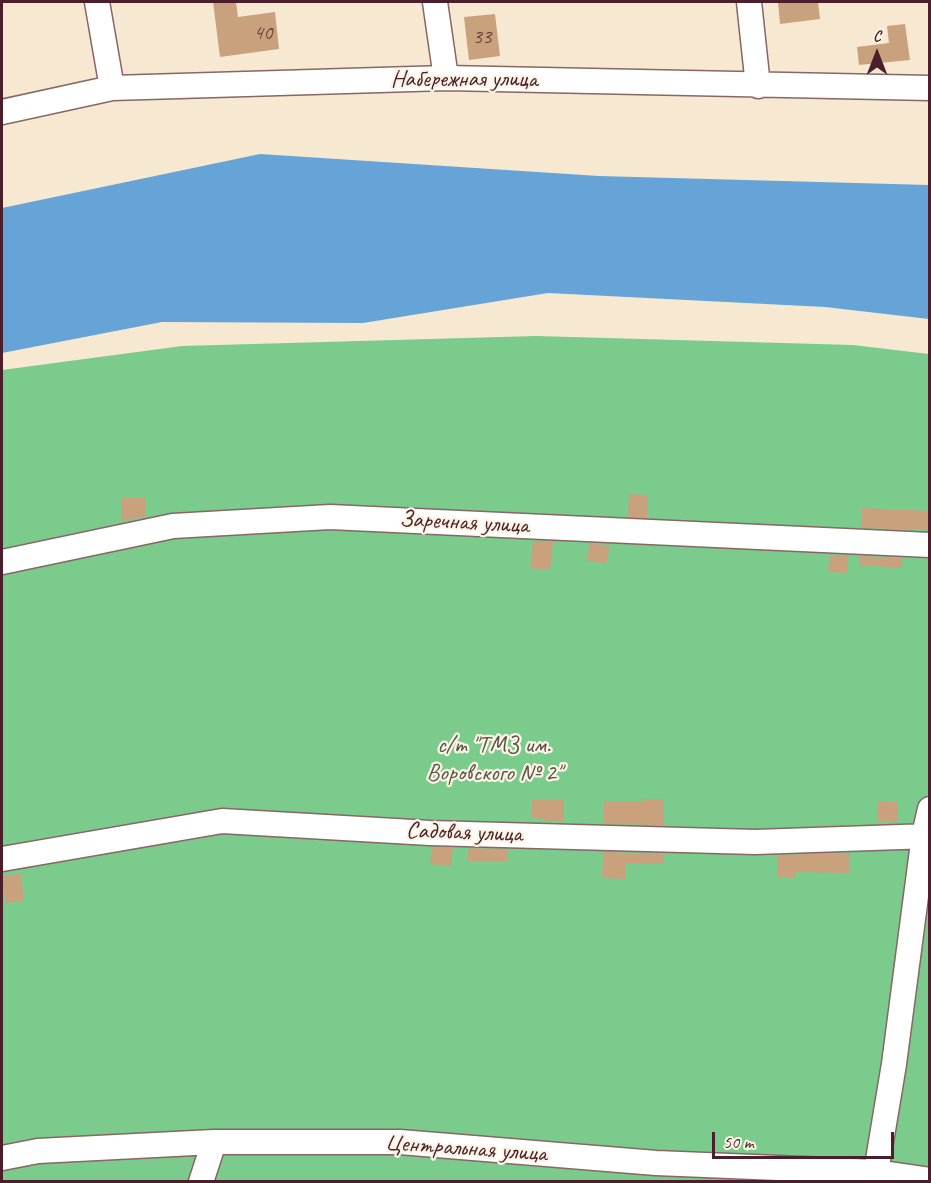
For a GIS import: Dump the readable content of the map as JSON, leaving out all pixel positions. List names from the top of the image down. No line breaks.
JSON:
{"streets":{"street":["Набережная улица","Заречная улица","Садовая улица","Центральная улица"]},"parks":["с/т \"ТМЗ им. Воровского № 2\""],"house_numbers":["40","33"],"scale_bar":"50 m","north":"top"}
